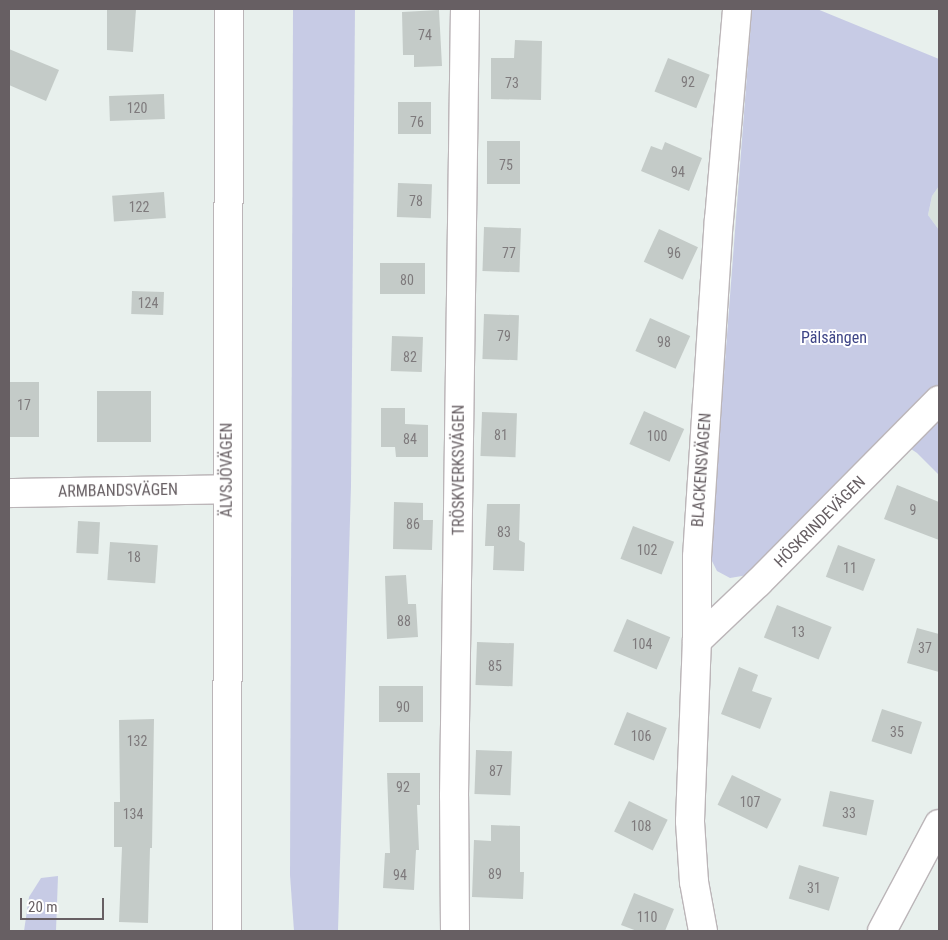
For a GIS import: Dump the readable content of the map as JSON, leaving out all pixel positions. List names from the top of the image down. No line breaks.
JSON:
{"streets":{"street":["ÄLVSJÖVÄGEN","TRÖSKVERKSVÄGEN","BLACKENSVÄGEN","ARMBANDSVÄGEN","HÖSKRINDEVÄGEN"]},"crossings":[["ÄLVSJÖVÄGEN","ARMBANDSVÄGEN"],["BLACKENSVÄGEN","HÖSKRINDEVÄGEN"]],"parks":["Pälsängen"],"house_numbers":["74","92","73","120","76","75","94","78","122","77","96","80","124","79","98","82","17","81","100","84","9","86","83","102","18","11","88","13","104","37","85","90","35","106","132","87","92","107","33","134","108","89","94","31","110"],"scale_bar":"20 m"}
